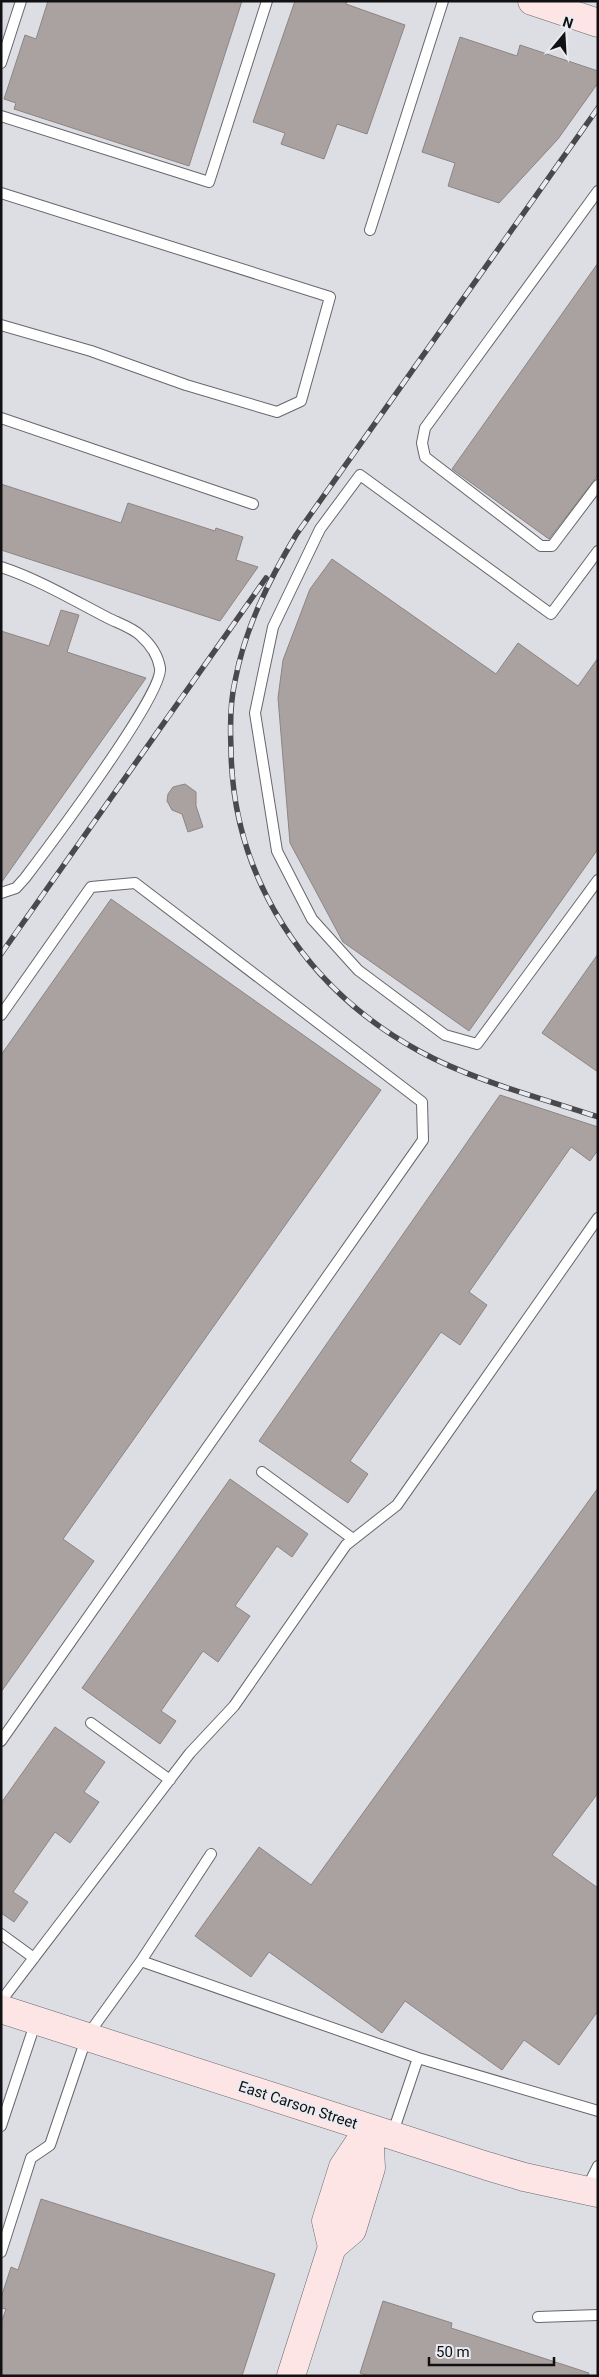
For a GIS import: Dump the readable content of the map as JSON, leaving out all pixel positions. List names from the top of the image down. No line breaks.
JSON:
{"streets":{"main road":["East Carson Street"]},"scale_bar":"50 m","north":"top"}
